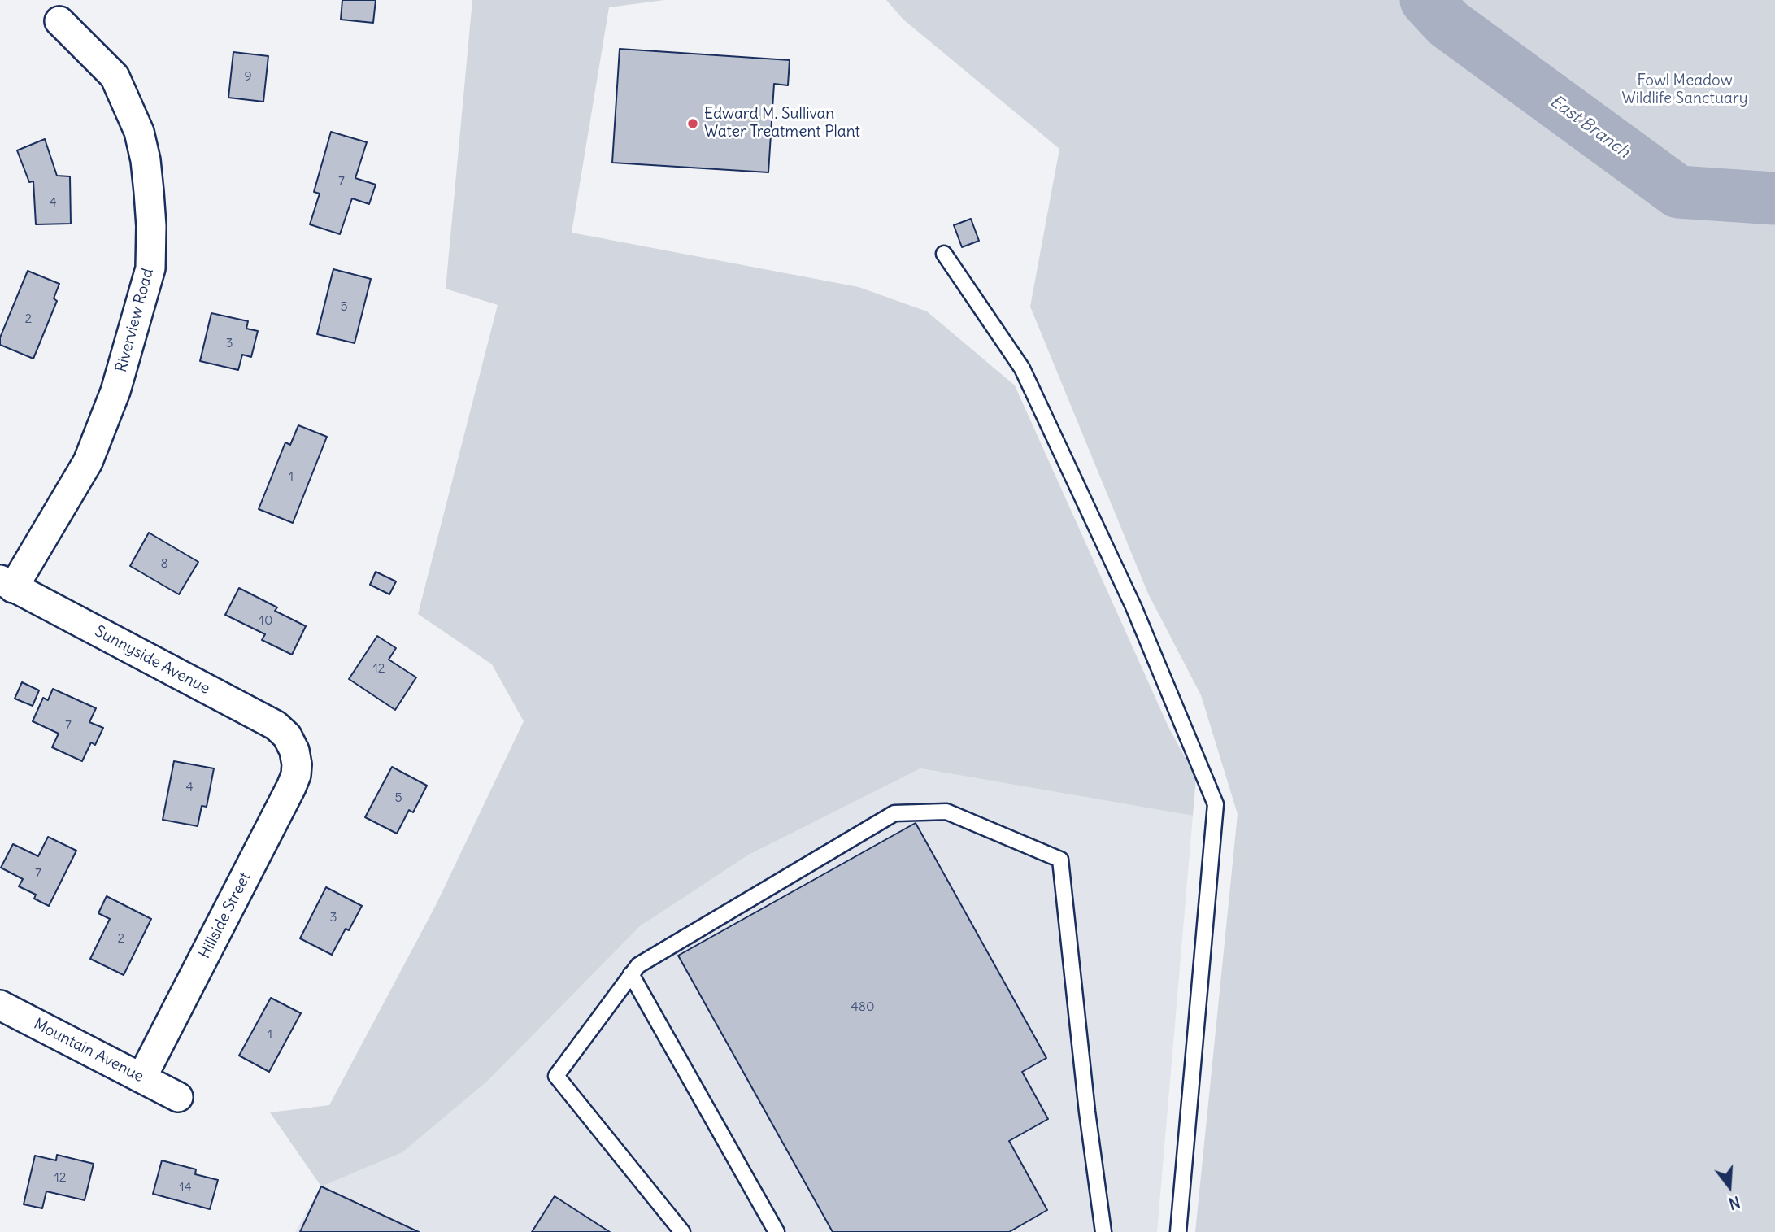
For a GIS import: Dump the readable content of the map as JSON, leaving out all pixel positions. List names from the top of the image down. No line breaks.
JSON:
{"streets":{"street":["Riverview Road","Sunnyside Avenue","Hillside Street","Mountain Avenue"]},"crossings":[["Riverview Road","Sunnyside Avenue"],["Sunnyside Avenue","Hillside Street"],["Hillside Street","Mountain Avenue"]],"water":["East Branch"],"parks":["Fowl Meadow Wildlife Sanctuary"],"places":["Edward M. Sullivan Water Treatment Plant"],"house_numbers":["9","7","4","5","2","3","1","8","10","12","7","4","5","7","3","2","480","1","12","14"],"north":"bottom"}
